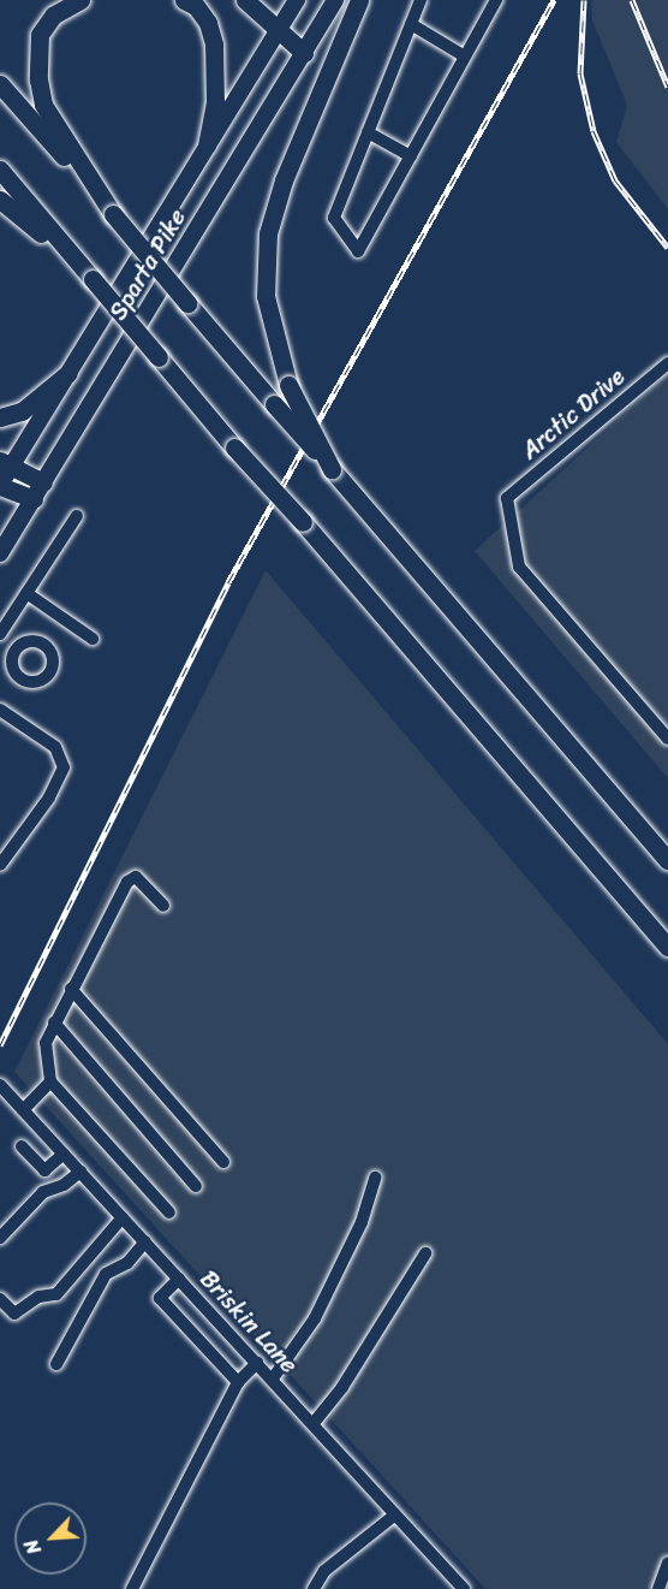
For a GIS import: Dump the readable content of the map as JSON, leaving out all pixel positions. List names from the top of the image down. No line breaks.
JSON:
{"streets":{"main road":["Sparta Pike"],"street":["Arctic Drive","Briskin Lane"]},"north":"bottom left"}
